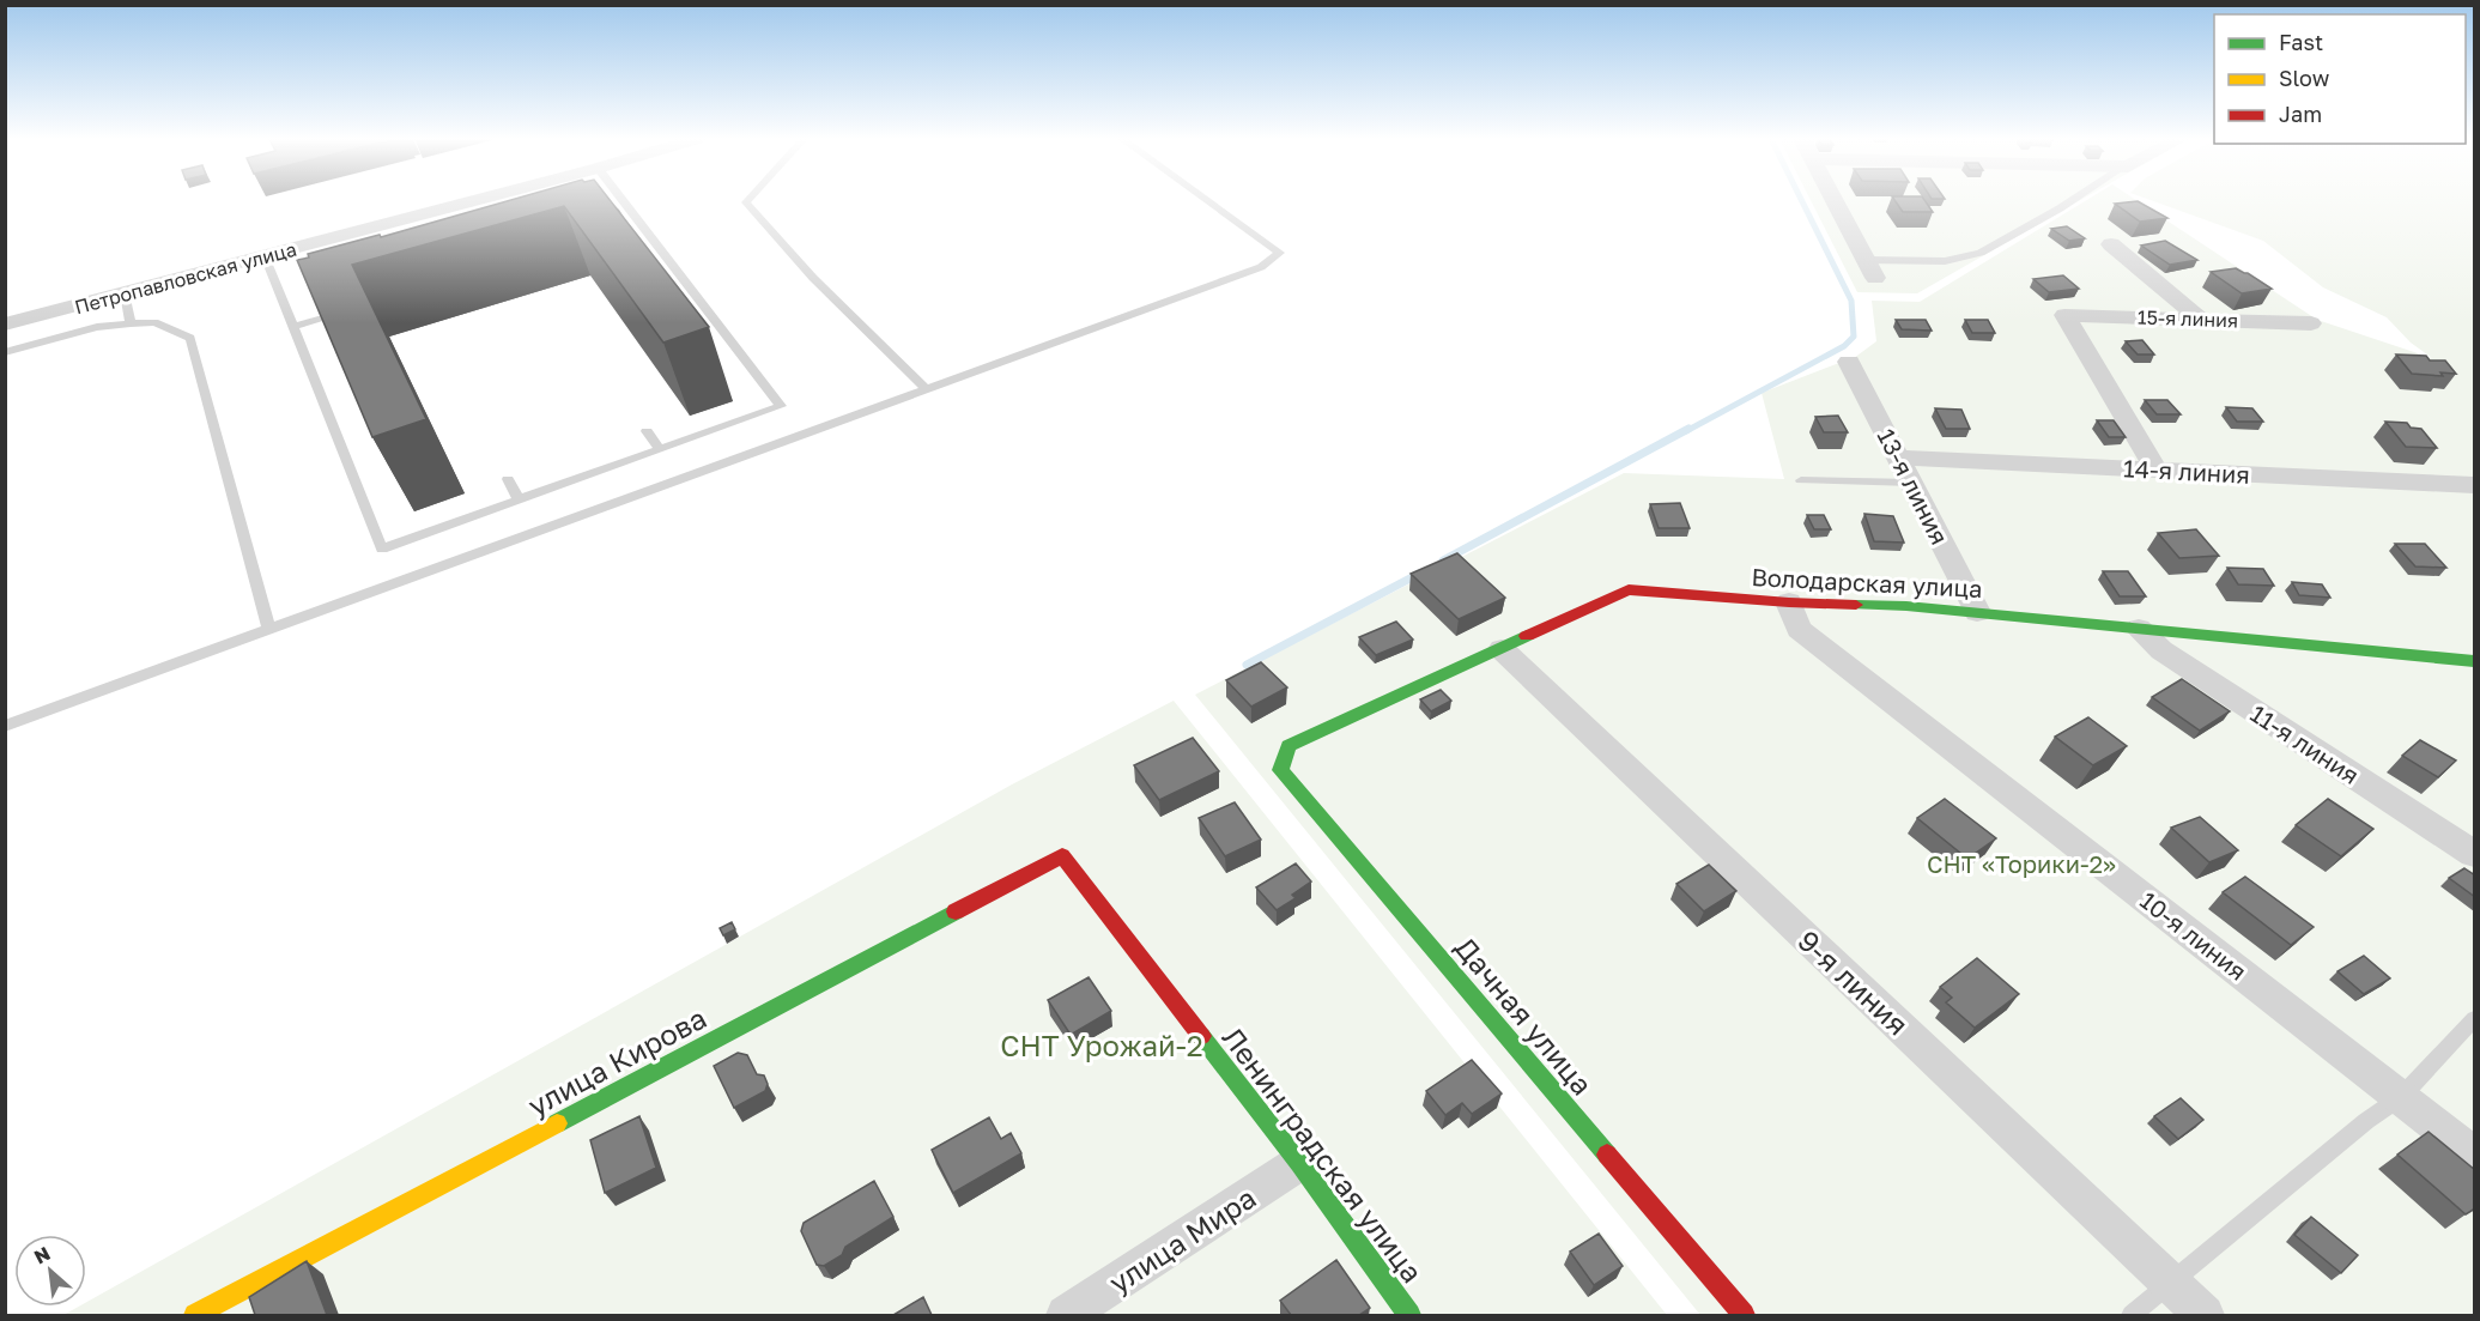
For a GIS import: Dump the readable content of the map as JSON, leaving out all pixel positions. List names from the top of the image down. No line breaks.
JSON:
{"streets":{"street":["Петропавловская улица","15-я линия","14-я линия","13-я линия","Володарская улица","11-я линия","10-я линия","9-я линия","Дачная улица","улица Кирова","Ленинградская улица","улица Мира"]},"crossings":[["15-я линия","14-я линия"],["14-я линия","13-я линия"],["13-я линия","Володарская улица"],["Володарская улица","11-я линия"],["Володарская улица","10-я линия"],["Володарская улица","9-я линия"],["Володарская улица","Дачная улица"],["улица Кирова","Ленинградская улица"],["Ленинградская улица","улица Мира"]],"parks":["СНТ «Торики-2»","СНТ Урожай-2"],"legend":["Fast","Slow","Jam"],"north":"top left"}
